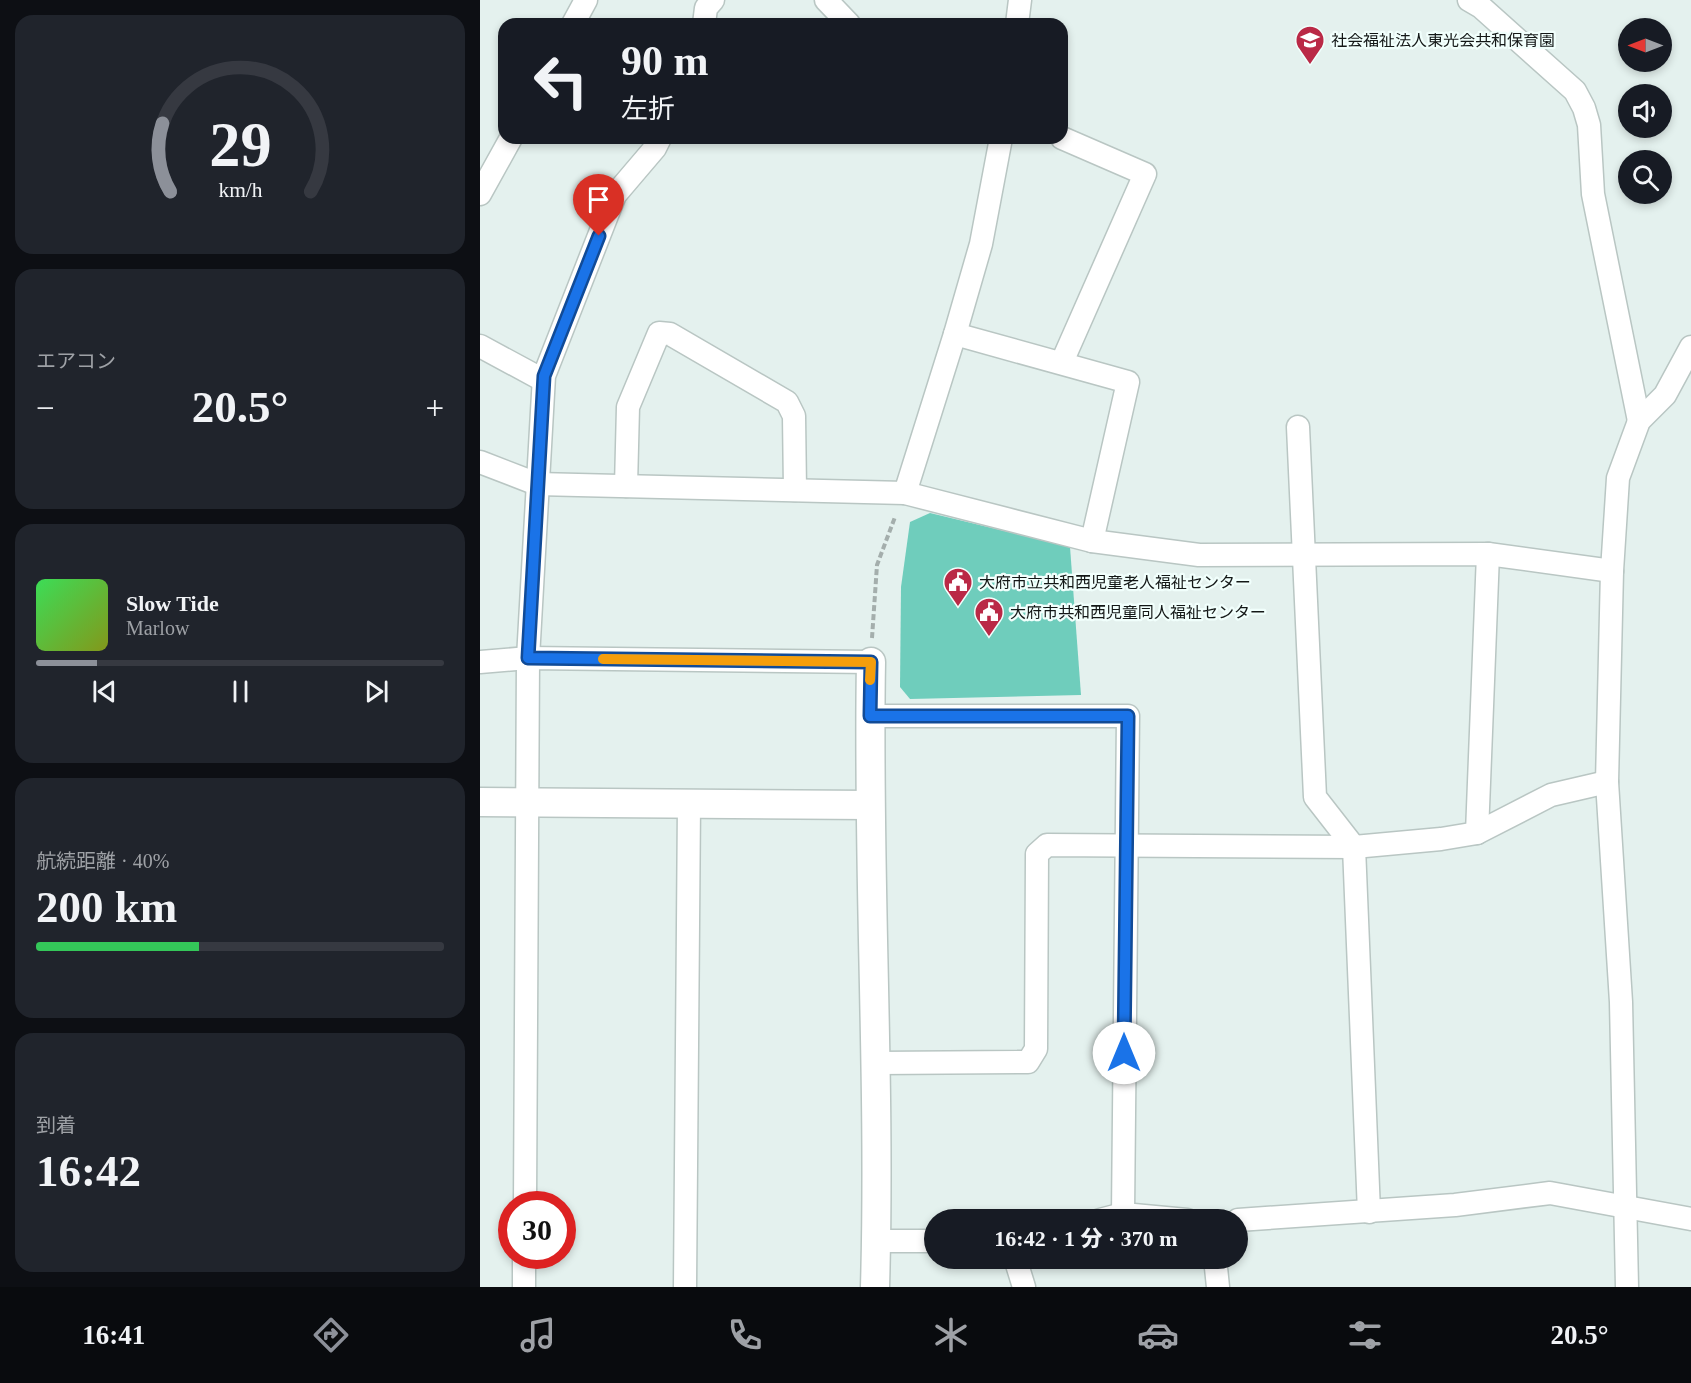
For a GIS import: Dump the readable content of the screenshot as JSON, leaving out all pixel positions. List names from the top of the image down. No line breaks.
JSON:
{"places":{"school or university":["社会福祉法人東光会共和保育園"],"public building":["大府市立共和西児童老人福祉センター","大府市共和西児童同人福祉センター"]},"north":"left","page":{"turn":["90 m","左折"],"tile":["エアコン",["航続距離 · 40%","200 km"],["到着","16:42"]],"heat":["−","20.5°","+"],"song":["Slow Tide","Marlow"],"limit":"30","trip":"16:42 · 1 分 · 370 m","tabs":["16:41","20.5°"],"gauge":["29","km/h"]}}
